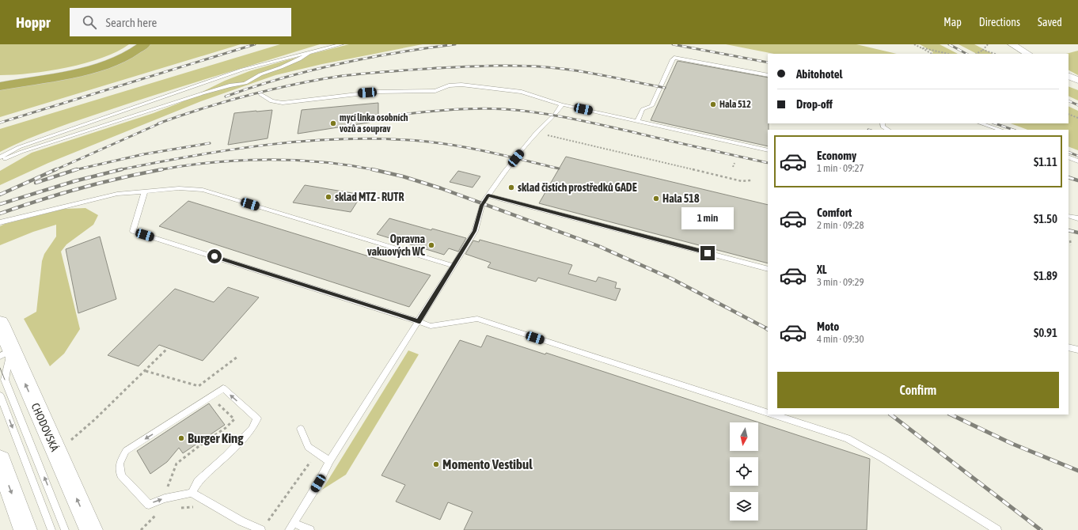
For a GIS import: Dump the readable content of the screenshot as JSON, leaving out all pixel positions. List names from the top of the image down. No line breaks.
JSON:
{"streets":{"main road":["CHODOVSKÁ"]},"places":["Hala 512","mycí linka osobních vozů a souprav","sklad čistích prostředků GADE","sklad MTZ - RUTR","Hala 518","Opravna vakuových WC","Burger King","Momento Vestibul"],"north":"bottom","page":{"header":"Hoppr","search":"Search here","nav":["Map","Directions","Saved"],"banner":["Abitohotel","Drop-off"],"list":[{"name":"Economy","note":"1 min · 09:27","value":"$1.11"},{"name":"Comfort","note":"2 min · 09:28","value":"$1.50"},{"name":"XL","note":"3 min · 09:29","value":"$1.89"},{"name":"Moto","note":"4 min · 09:30","value":"$0.91"}],"bubble":"1 min","buttons":"Confirm"}}
